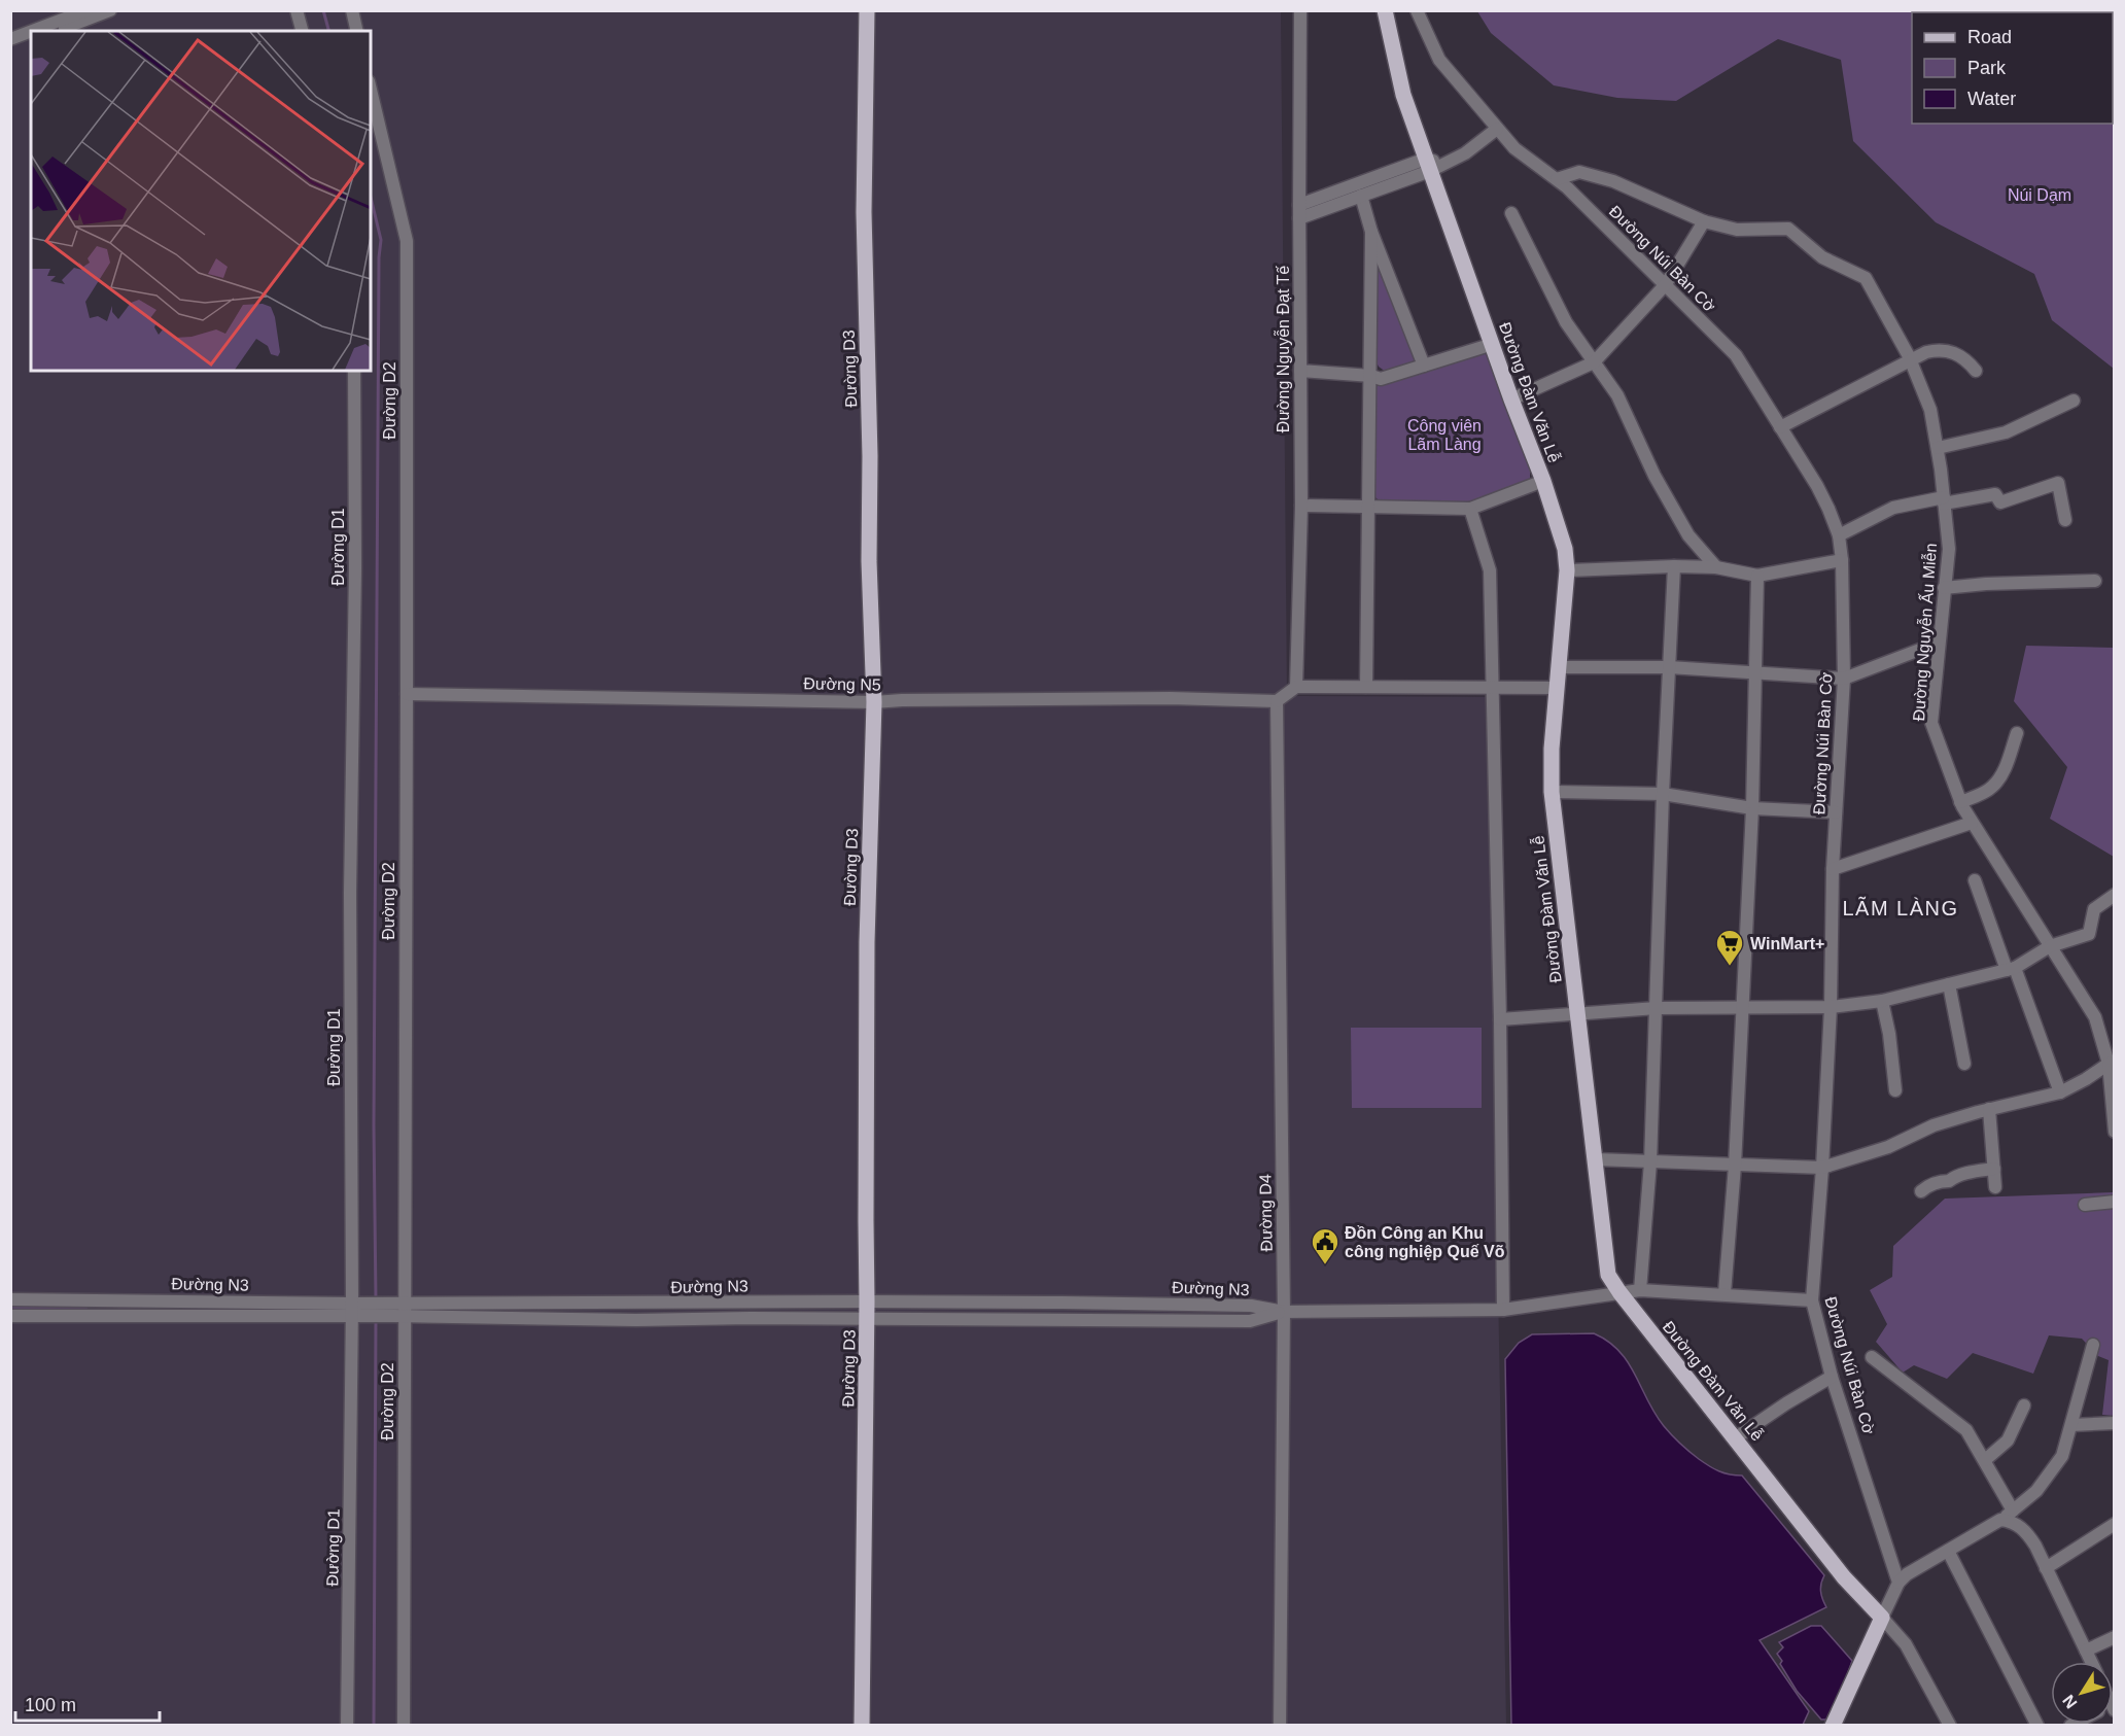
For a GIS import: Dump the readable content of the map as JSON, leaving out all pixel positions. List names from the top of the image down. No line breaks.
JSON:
{"streets":{"main road":["Đường D3","Đường Đàm Văn Lễ"],"street":["Đường Núi Bàn Cờ","Đường Nguyễn Đạt Tế","Đường D2","Đường D1","Đường Nguyễn Ấu Miễn","Đường N5","Đường D4","Đường N3"]},"crossings":[["Đường Núi Bàn Cờ","Đường Nguyễn Ấu Miễn"],["Đường D3","Đường N5"],["Đường D3","Đường N3"],["Đường D2","Đường N5"],["Đường D2","Đường N3"],["Đường D1","Đường N3"],["Đường N5","Đường D4"],["Đường D4","Đường N3"]],"districts":["LÃM LÀNG"],"parks":["Núi Dạm","Công viên Lãm Làng"],"places":{"supermarket":["WinMart+"],"public building":["Đồn Công an Khu công nghiệp Quế Võ"]},"legend":["Road","Park","Water"],"scale_bar":"100 m","north":"bottom left"}
